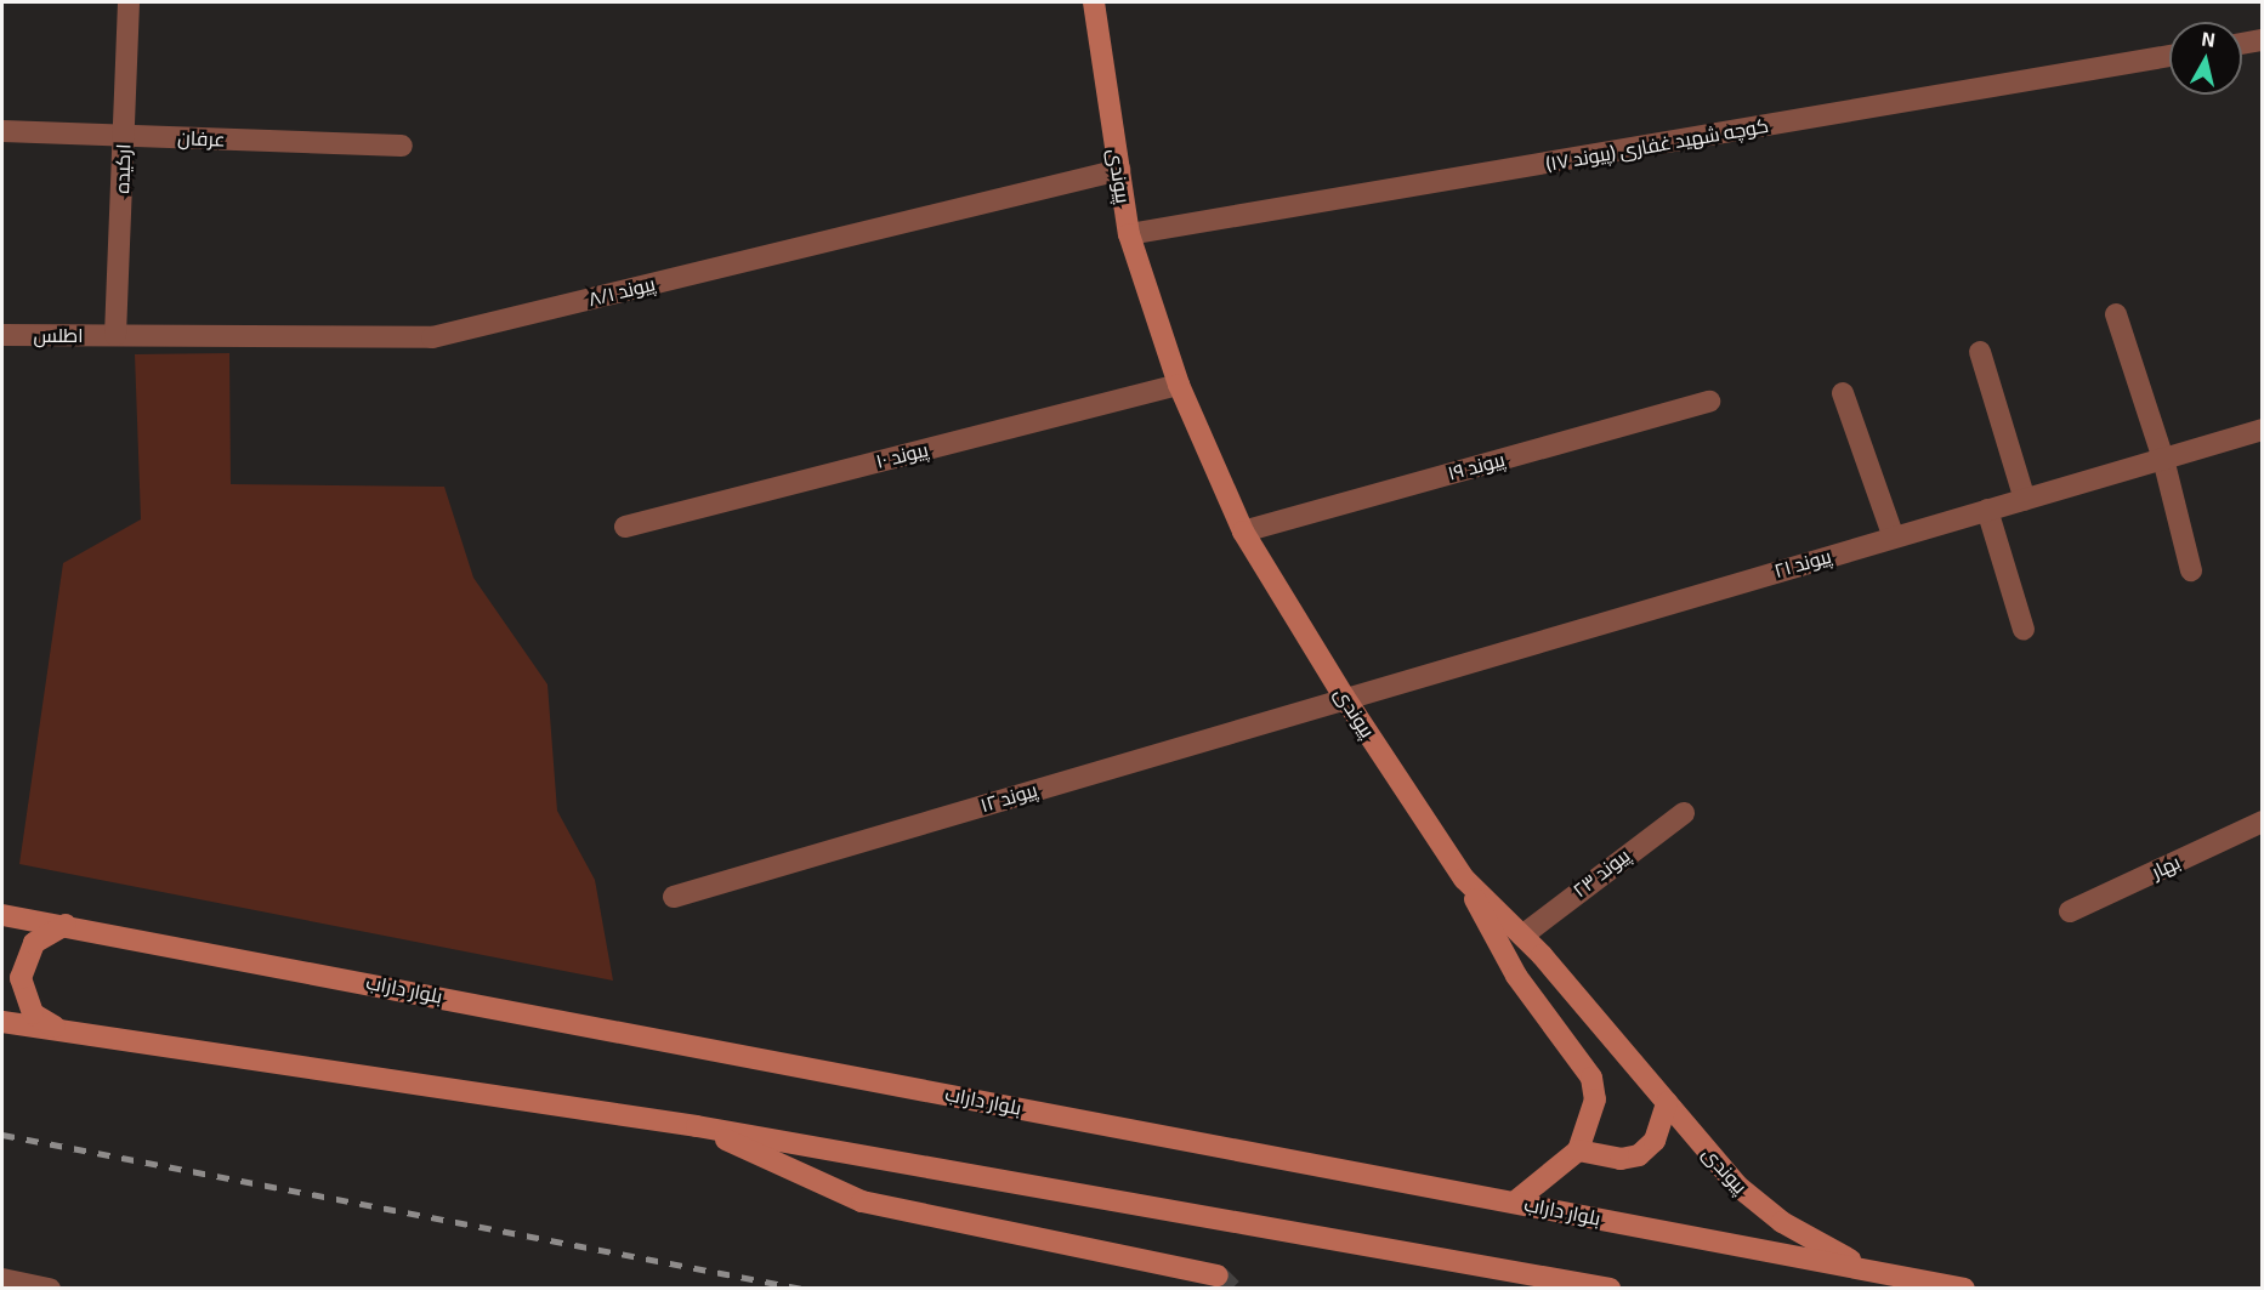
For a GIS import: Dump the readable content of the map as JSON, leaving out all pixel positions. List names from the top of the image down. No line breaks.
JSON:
{"streets":{"main road":["پیوندی","بلوار داراب"],"street":["عرفان","کوچه شهید غفاری (پیوند ۱۷)","ارکیده","پیوند ۸/۱","اطلس","پیوند ۱۰","پیوند ۱۹","پیوند ۲۱","پیوند ۱۲","بهار","پیوند ۲۳"]},"crossings":[["عرفان","ارکیده"],["کوچه شهید غفاری (پیوند ۱۷)","پیوندی"],["ارکیده","پیوند ۸/۱"],["ارکیده","اطلس"],["پیوندی","پیوند ۸/۱"],["پیوندی","پیوند ۱۰"],["پیوندی","پیوند ۱۹"],["پیوندی","پیوند ۲۱"],["پیوندی","پیوند ۱۲"],["پیوندی","پیوند ۲۳"],["پیوندی","بلوار داراب"],["پیوند ۸/۱","اطلس"],["پیوند ۲۱","پیوند ۱۲"]],"north":"top"}
